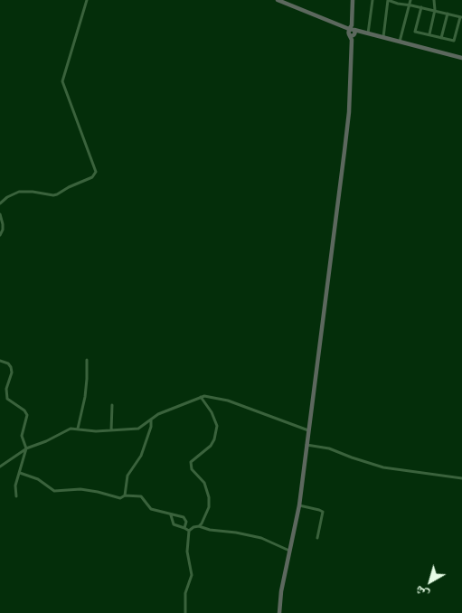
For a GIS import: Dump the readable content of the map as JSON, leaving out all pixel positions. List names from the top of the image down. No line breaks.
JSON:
{"north":"bottom left"}
